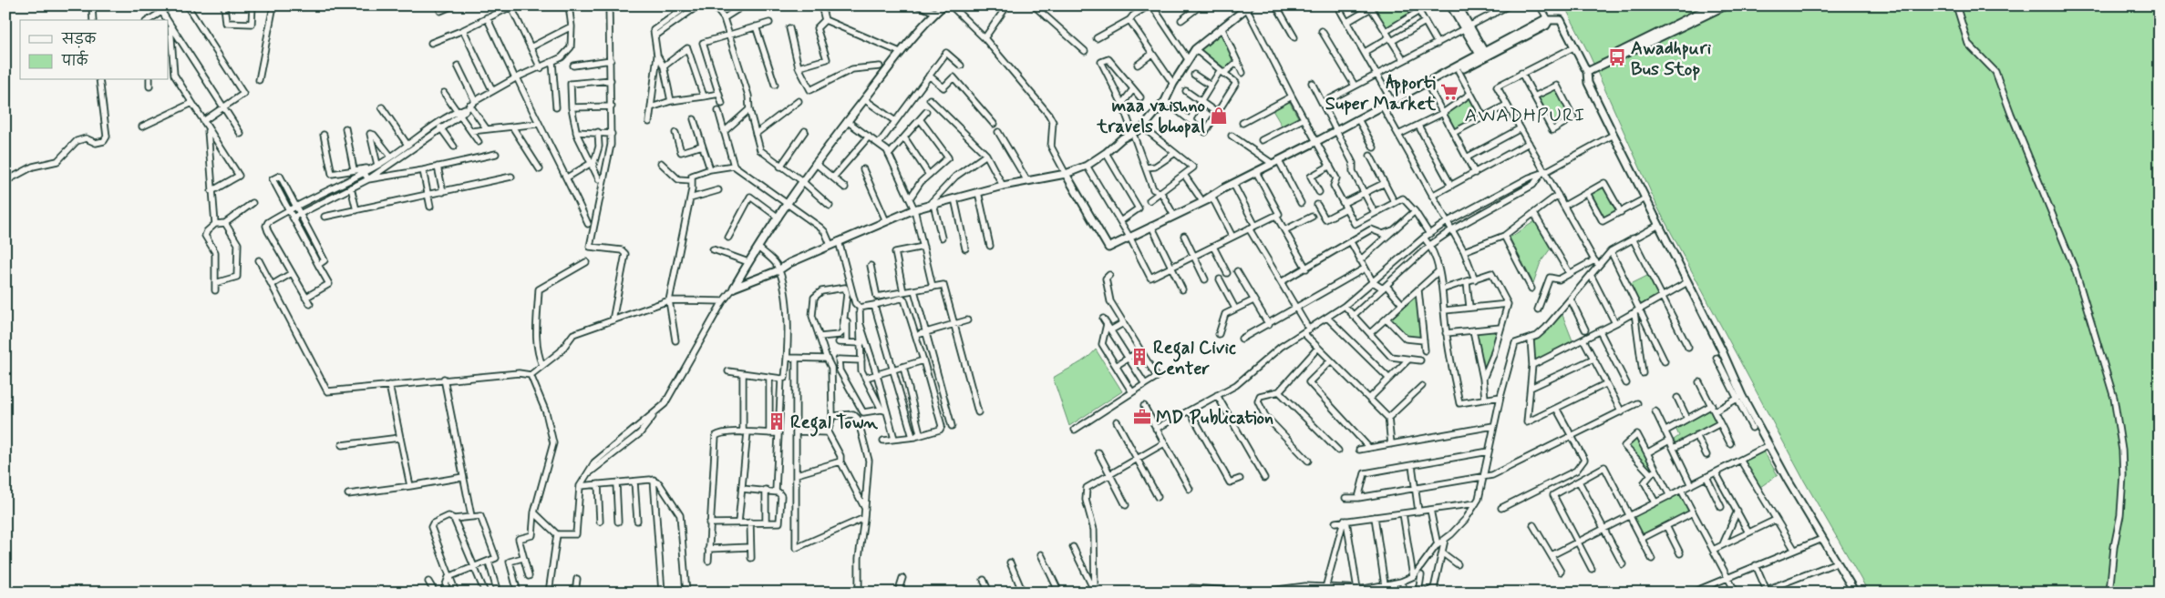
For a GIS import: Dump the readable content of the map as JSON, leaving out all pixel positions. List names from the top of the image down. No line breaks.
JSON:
{"districts":["AWADHPURI"],"places":{"bus stop":["Awadhpuri Bus Stop"],"supermarket":["Apporti Super Market"],"shop":["maa vaishno travels bhopal"],"building":["Regal Civic Center","Regal Town"],"office":["MD Publication"]},"legend":["सड़क","पार्क"]}
